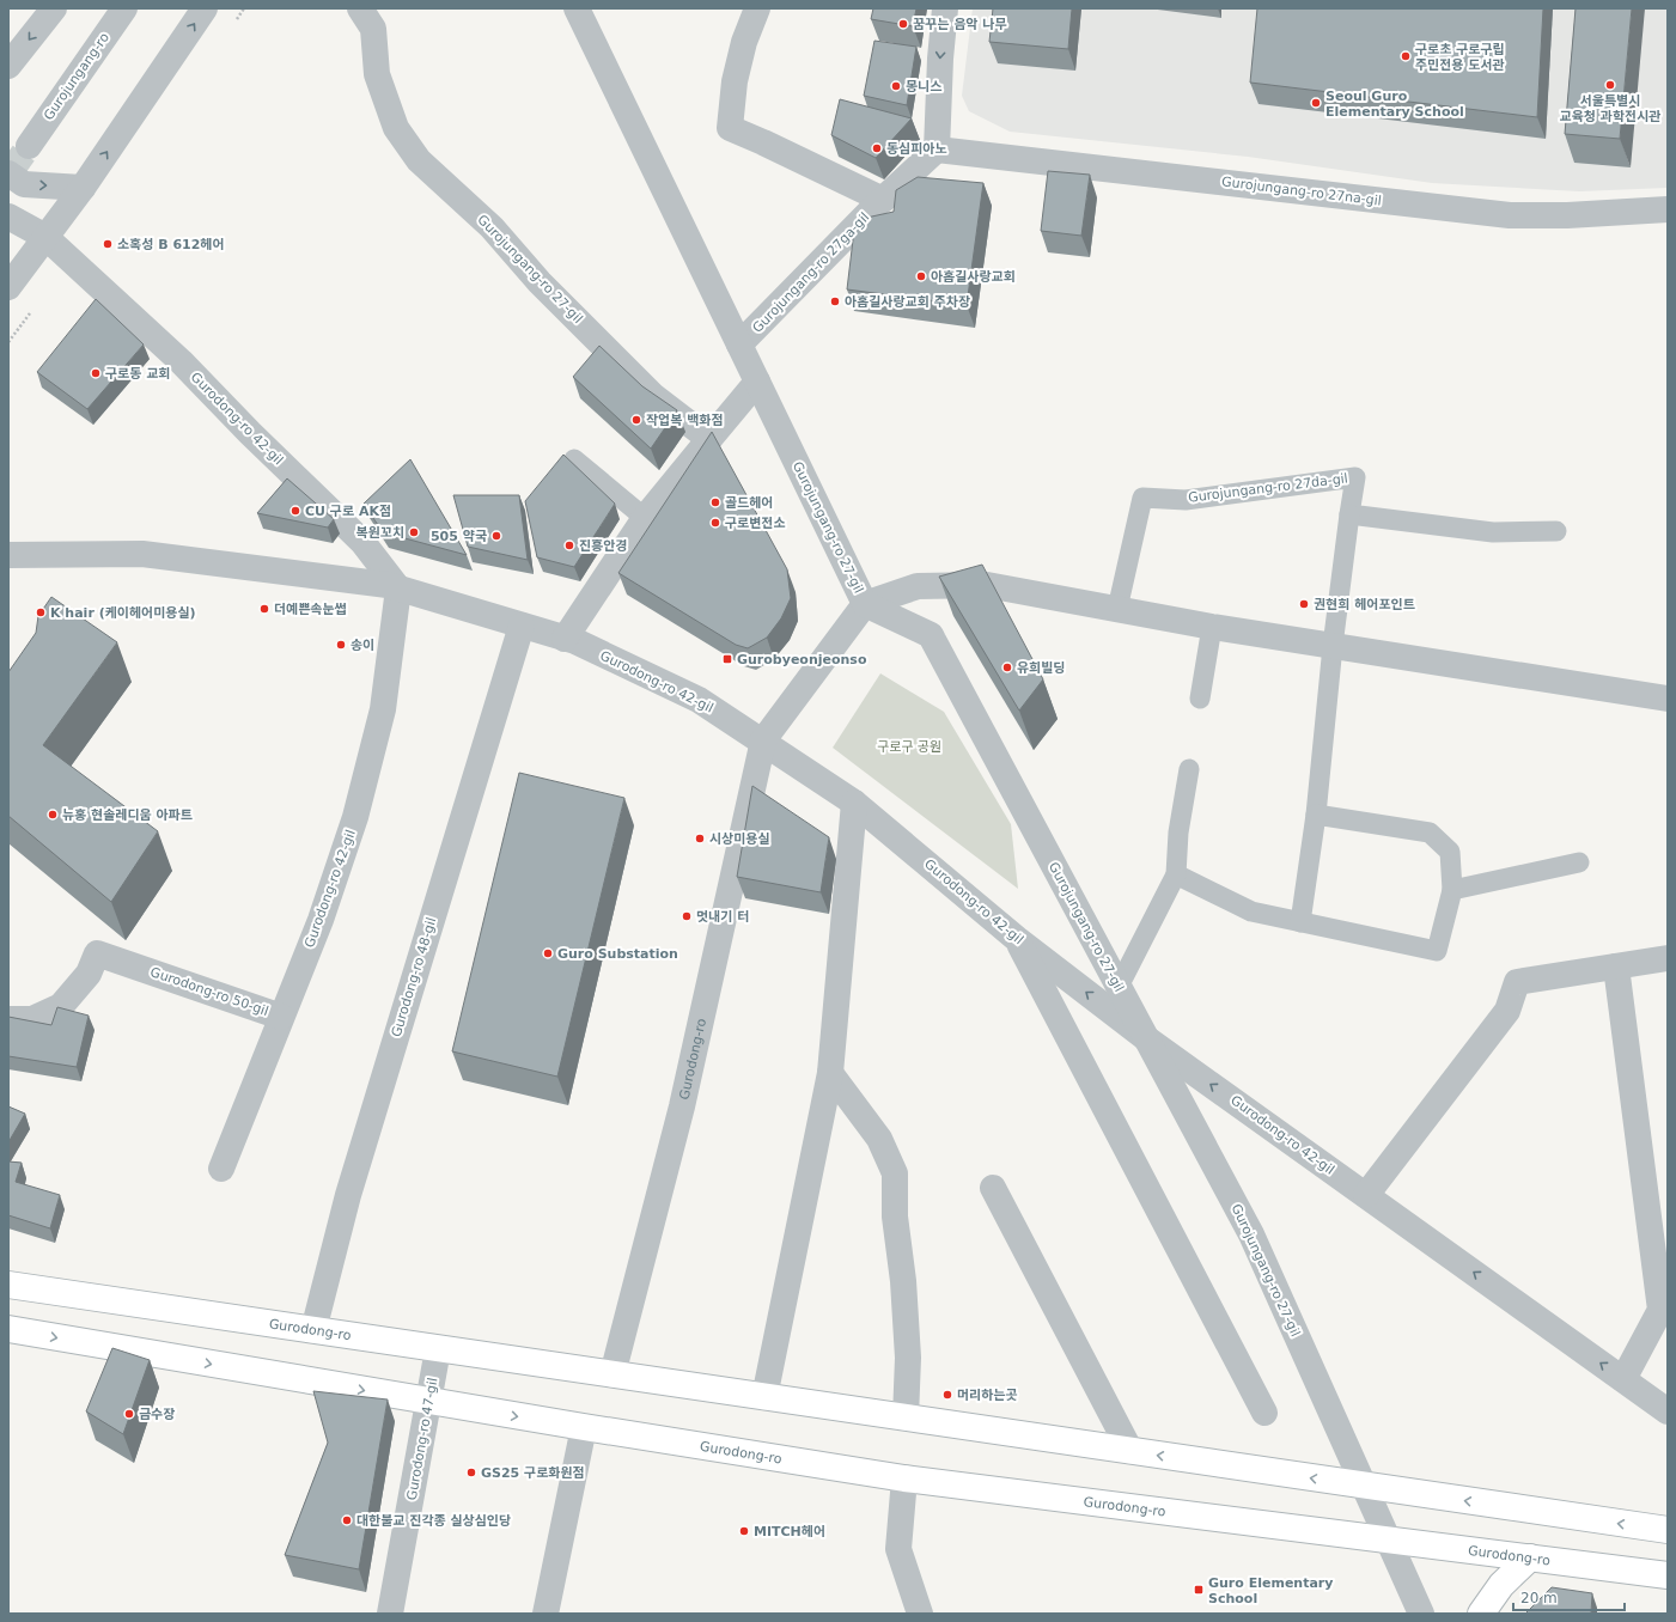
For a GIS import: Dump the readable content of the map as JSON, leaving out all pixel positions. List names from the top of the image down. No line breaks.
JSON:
{"streets":{"main road":["Gurodong-ro"],"street":["Gurojungang-ro","Gurojungang-ro 27na-gil","Gurojungang-ro 27-gil","Gurojungang-ro 27ga-gil","Gurodong-ro 42-gil","Gurodong-ro 48-gil","Gurodong-ro 50-gil","Gurodong-ro 47-gil"],"lane":["Gurojungang-ro 27da-gil"]},"crossings":[["Gurojungang-ro 27na-gil","Gurojungang-ro 27ga-gil"],["Gurojungang-ro 27-gil","Gurojungang-ro 27ga-gil"],["Gurojungang-ro 27-gil","Gurodong-ro 42-gil"],["Gurojungang-ro 27-gil","Gurodong-ro"],["Gurodong-ro 42-gil","Gurodong-ro 48-gil"],["Gurodong-ro 42-gil","Gurodong-ro 50-gil"],["Gurodong-ro 42-gil","Gurodong-ro"],["Gurodong-ro 48-gil","Gurodong-ro"],["Gurodong-ro","Gurodong-ro 47-gil"]],"parks":["구로구 공원"],"places":{"other":["꿈꾸는 음악 나무","구로초 구로구립 주민전용 도서관","서울특별시 교육청 과학전시관","몽니스","Seoul Guro Elementary School","동심피아노","소혹성 B 612헤어","아홉길사랑교회","아홉길사랑교회 주차장","구로동 교회","작업복 백화점","골드헤어","CU 구로 AK점","구로변전소","복원꼬치","505 약국","진흥안경","권현희 헤어포인트","더예쁜속눈썹","K hair (케이헤어미용실)","송이","유희빌딩","뉴홍 현솔레디움 아파트","시상미용실","멋내기 터","Guro Substation","머리하는곳","금수장","GS25 구로화원점","대한불교 진각종 실상심인당","MITCH헤어"],"transit":["Gurobyeonjeonso","Guro Elementary School"]},"scale_bar":"20 m"}
